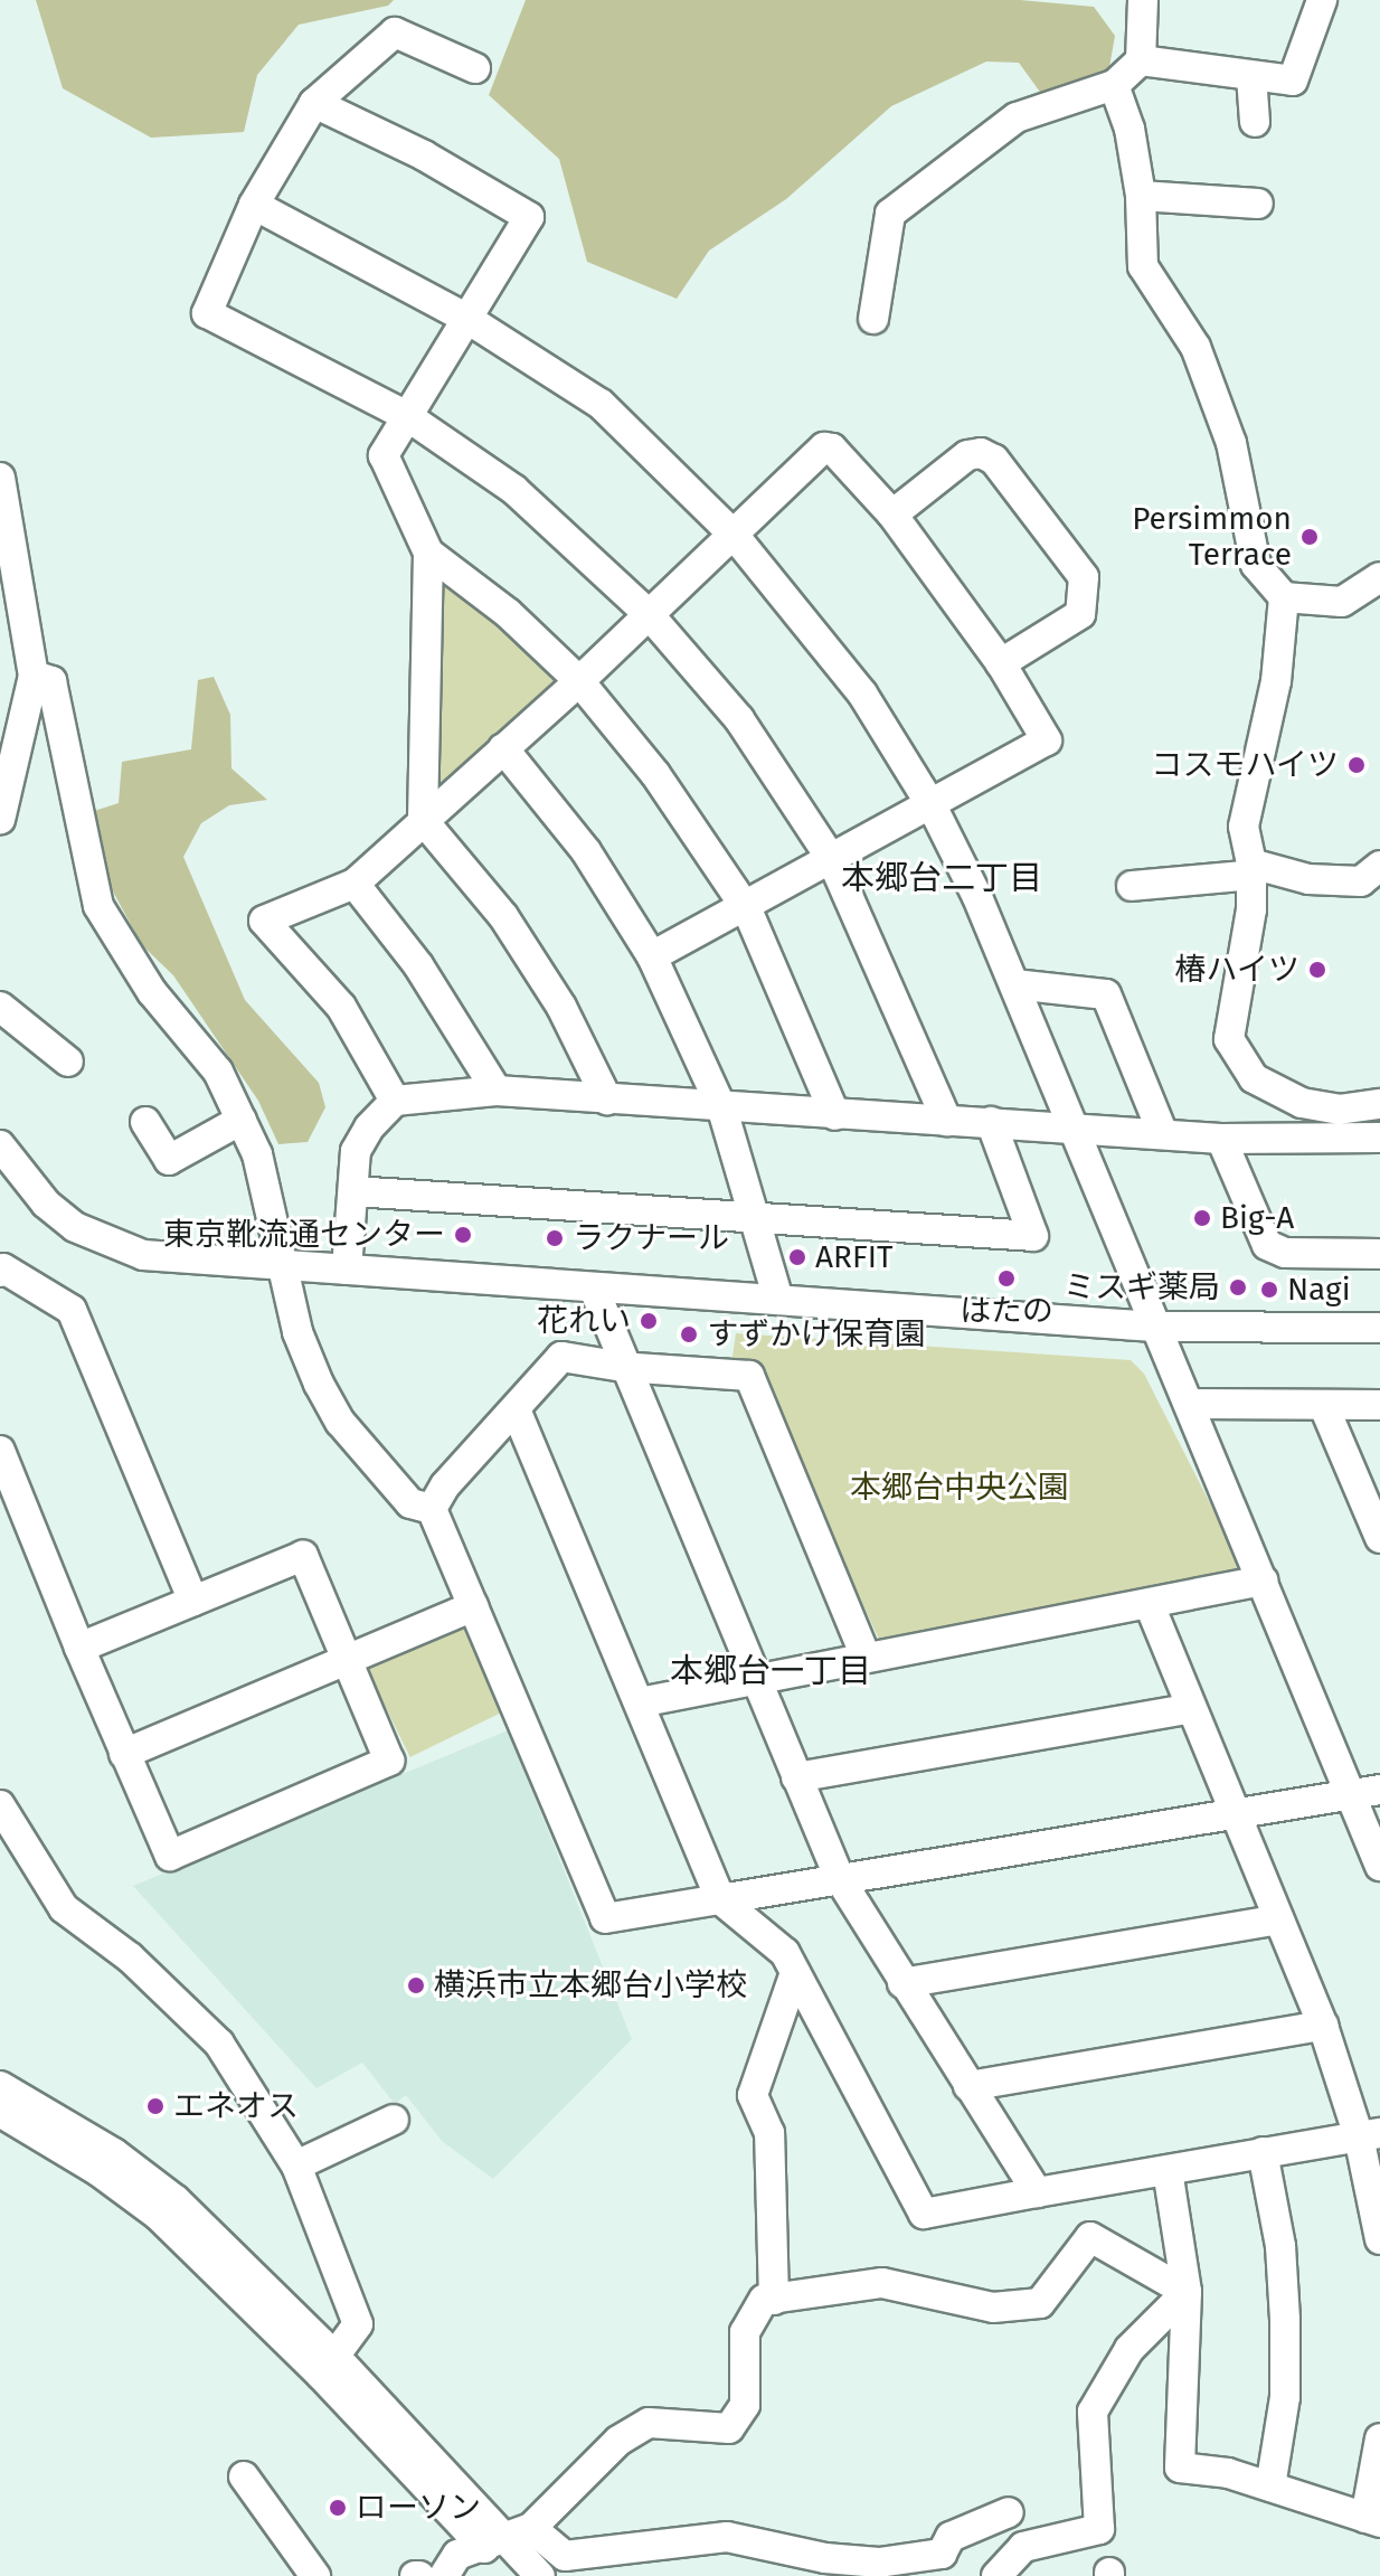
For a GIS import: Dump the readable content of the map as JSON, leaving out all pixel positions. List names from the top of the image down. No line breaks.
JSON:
{"districts":["本郷台二丁目","本郷台一丁目"],"parks":["本郷台中央公園"],"places":["Persimmon Terrace","コスモハイツ","椿ハイツ","Big-A","東京靴流通センター","ラクナール","ARFIT","はたの","ミスギ薬局","Nagi","花れい","すずかけ保育園","横浜市立本郷台小学校","エネオス","ローソン"]}
